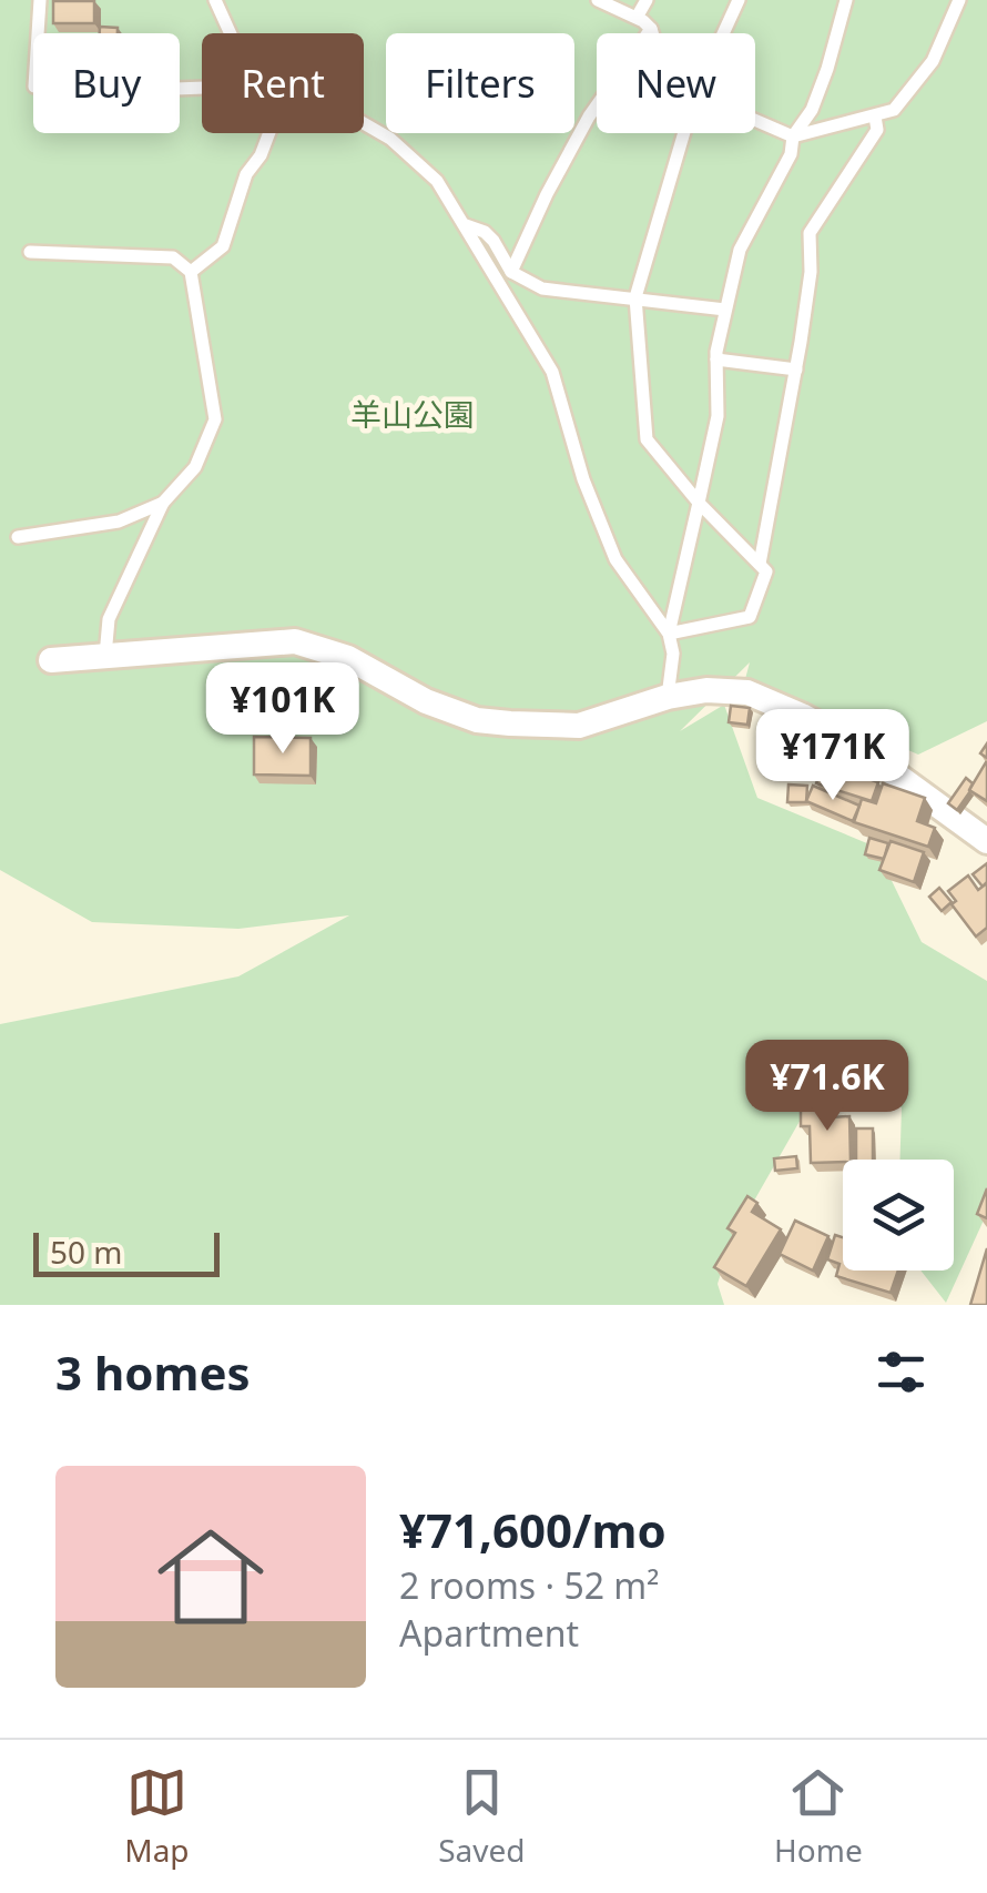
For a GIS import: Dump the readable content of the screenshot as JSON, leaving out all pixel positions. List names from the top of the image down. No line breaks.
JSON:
{"parks":["羊山公園"],"scale_bar":"50 m","page":{"chip":["Buy","Rent","Filters","New"],"price":["¥101K","¥171K","¥71.6K"],"scale":"50 m","heading":"3 homes","list":[{"name":"¥71,600/mo","note":"2 rooms · 52 m² · Apartment"}],"tabs":["Map","Saved","Home"]}}
